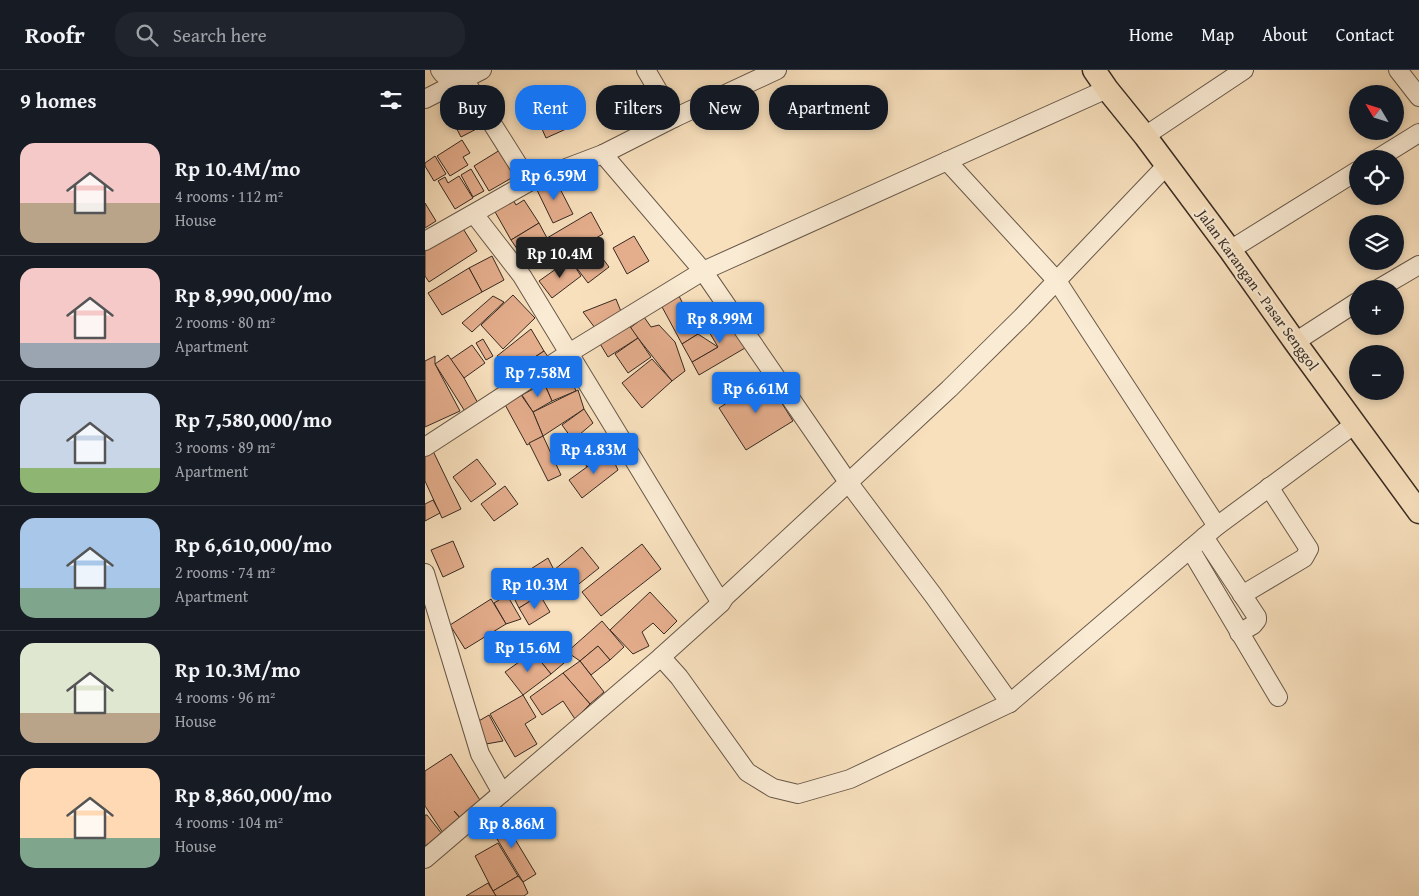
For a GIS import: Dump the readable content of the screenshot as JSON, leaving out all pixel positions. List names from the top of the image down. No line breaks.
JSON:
{"streets":{"main road":["Jalan Karangan - Pasar Senggol"]},"north":"top left","page":{"header":"Roofr","search":"Search here","nav":["Home","Map","About","Contact"],"heading":"9 homes","map_buttons":["+","−"],"chip":["Buy","Rent","Filters","New","Apartment"],"list":[{"name":"Rp 10.4M/mo","note":"4 rooms · 112 m² · House"},{"name":"Rp 8,990,000/mo","note":"2 rooms · 80 m² · Apartment"},{"name":"Rp 7,580,000/mo","note":"3 rooms · 89 m² · Apartment"},{"name":"Rp 6,610,000/mo","note":"2 rooms · 74 m² · Apartment"},{"name":"Rp 10.3M/mo","note":"4 rooms · 96 m² · House"},{"name":"Rp 8,860,000/mo","note":"4 rooms · 104 m² · House"}],"price":["Rp 6.59M","Rp 10.4M","Rp 8.99M","Rp 7.58M","Rp 6.61M","Rp 4.83M","Rp 10.3M","Rp 15.6M","Rp 8.86M"]}}
